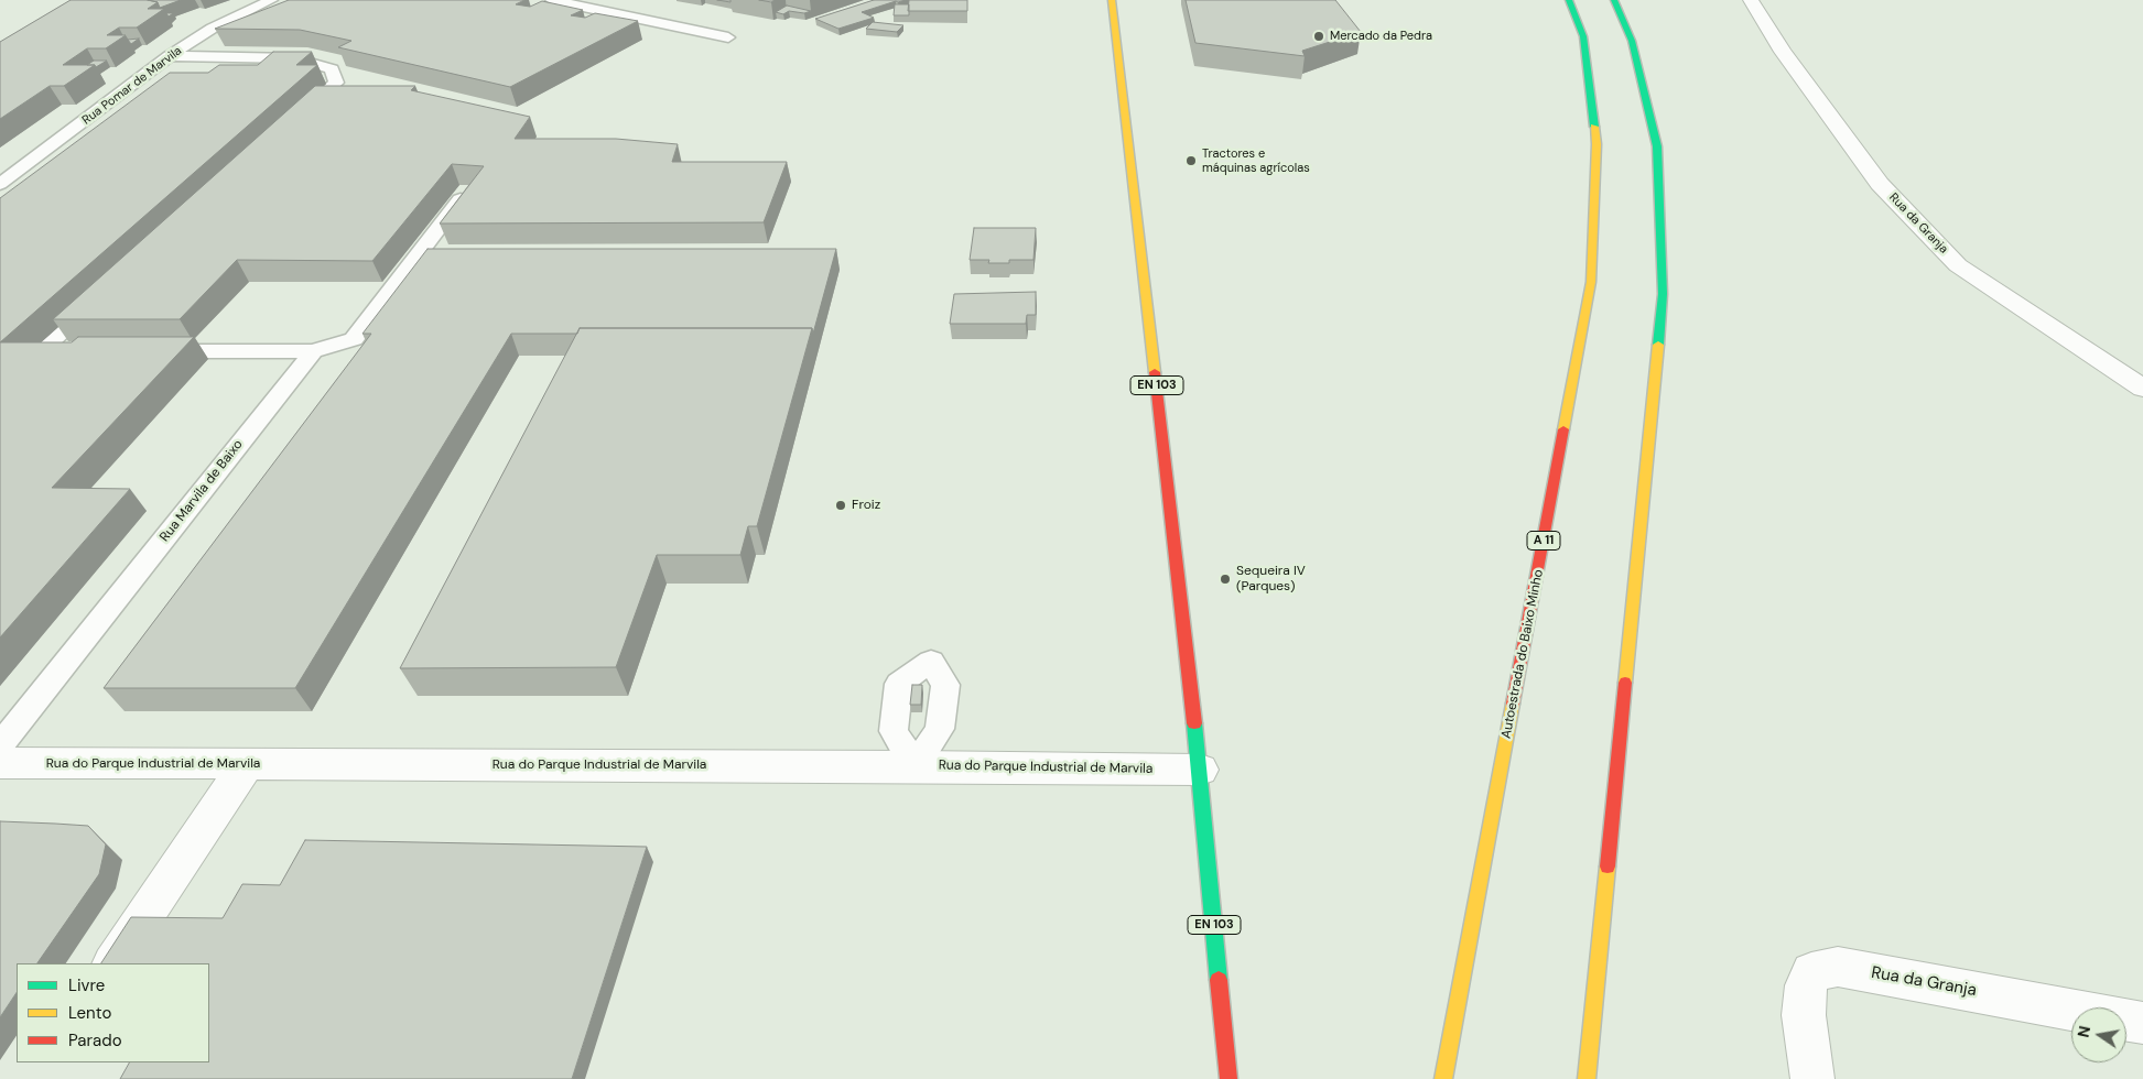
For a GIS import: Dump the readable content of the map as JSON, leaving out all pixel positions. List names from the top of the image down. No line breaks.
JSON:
{"streets":{"main road":["EN 103","A 11","Autoestrada do Baixo Minho"],"street":["Rua da Granja","Rua do Parque Industrial de Marvila"],"lane":["Rua Pomar de Marvila","Rua Marvila de Baixo"]},"crossings":[["EN 103","Rua do Parque Industrial de Marvila"]],"places":["Mercado da Pedra","Tractores e máquinas agrícolas","Froiz","Sequeira IV (Parques)"],"legend":["Livre","Lento","Parado"],"north":"left"}
